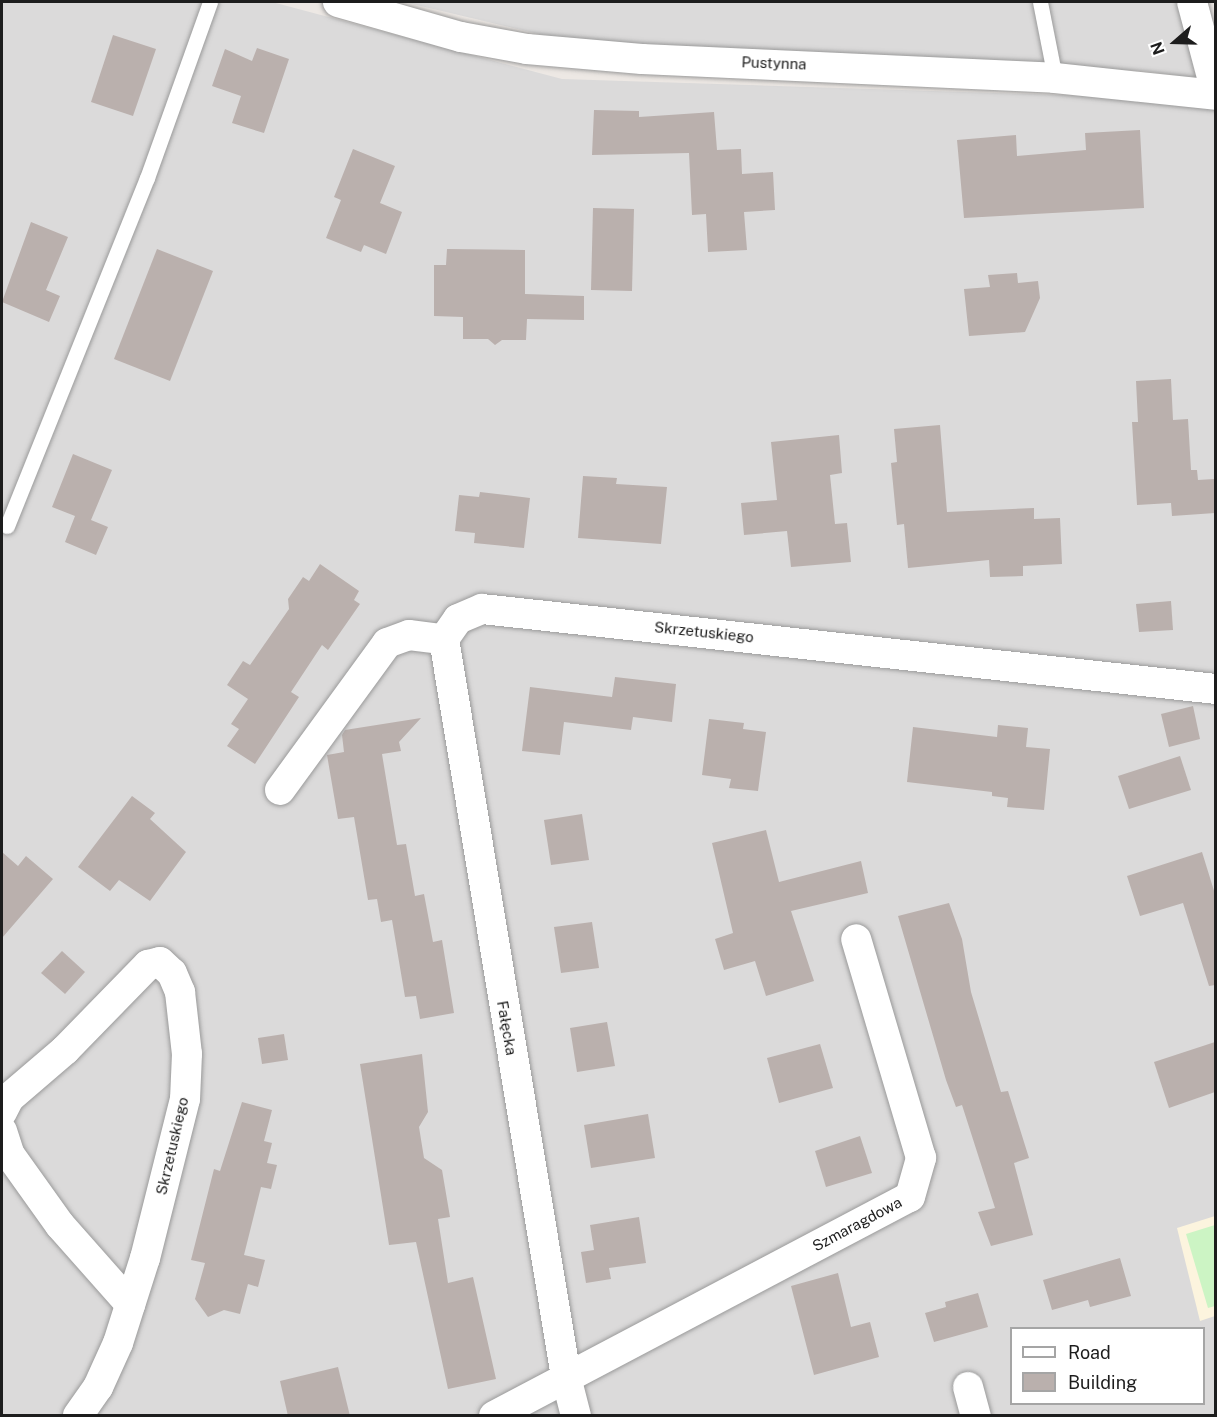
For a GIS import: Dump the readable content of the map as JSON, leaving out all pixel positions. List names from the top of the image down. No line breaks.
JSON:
{"streets":{"street":["Pustynna","Skrzetuskiego","Fałęcka","Szmaragdowa"]},"crossings":[["Skrzetuskiego","Fałęcka"],["Fałęcka","Szmaragdowa"]],"legend":["Road","Building"],"north":"left"}
